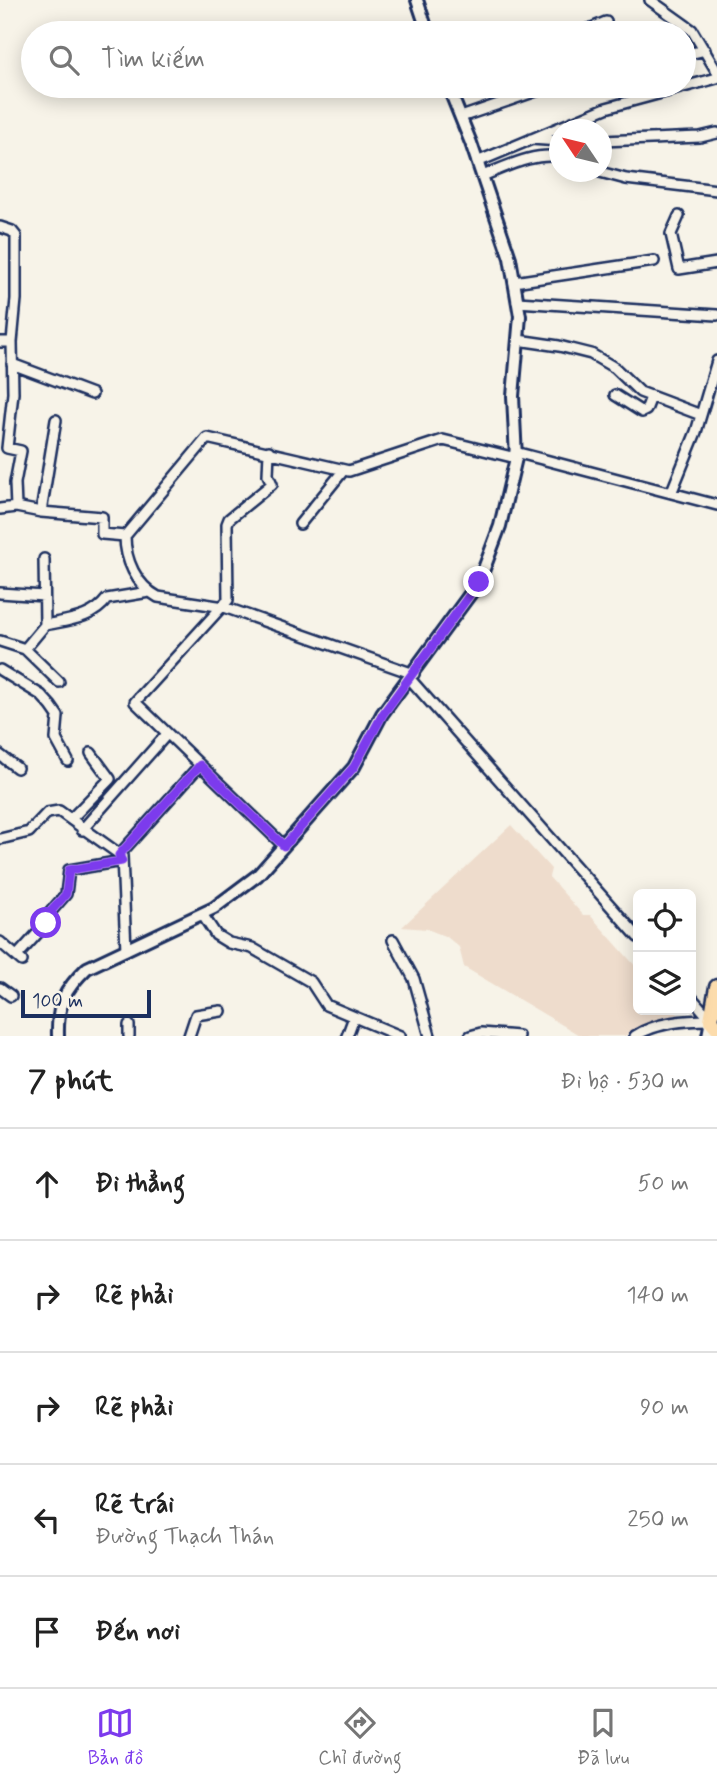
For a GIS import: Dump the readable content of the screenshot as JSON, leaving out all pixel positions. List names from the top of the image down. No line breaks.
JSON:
{"scale_bar":"100 m","north":"top left","page":{"search":"Tìm kiếm","scale":"100 m","heading":["7 phút","Đi bộ · 530 m"],"list":[["Đi thẳng","50 m"],["Rẽ phải","140 m"],["Rẽ phải","90 m"],["Rẽ trái","Đường Thạch Thán","250 m"],"Đến nơi"],"nav":["Bản đồ","Chỉ đường","Đã lưu"]}}
